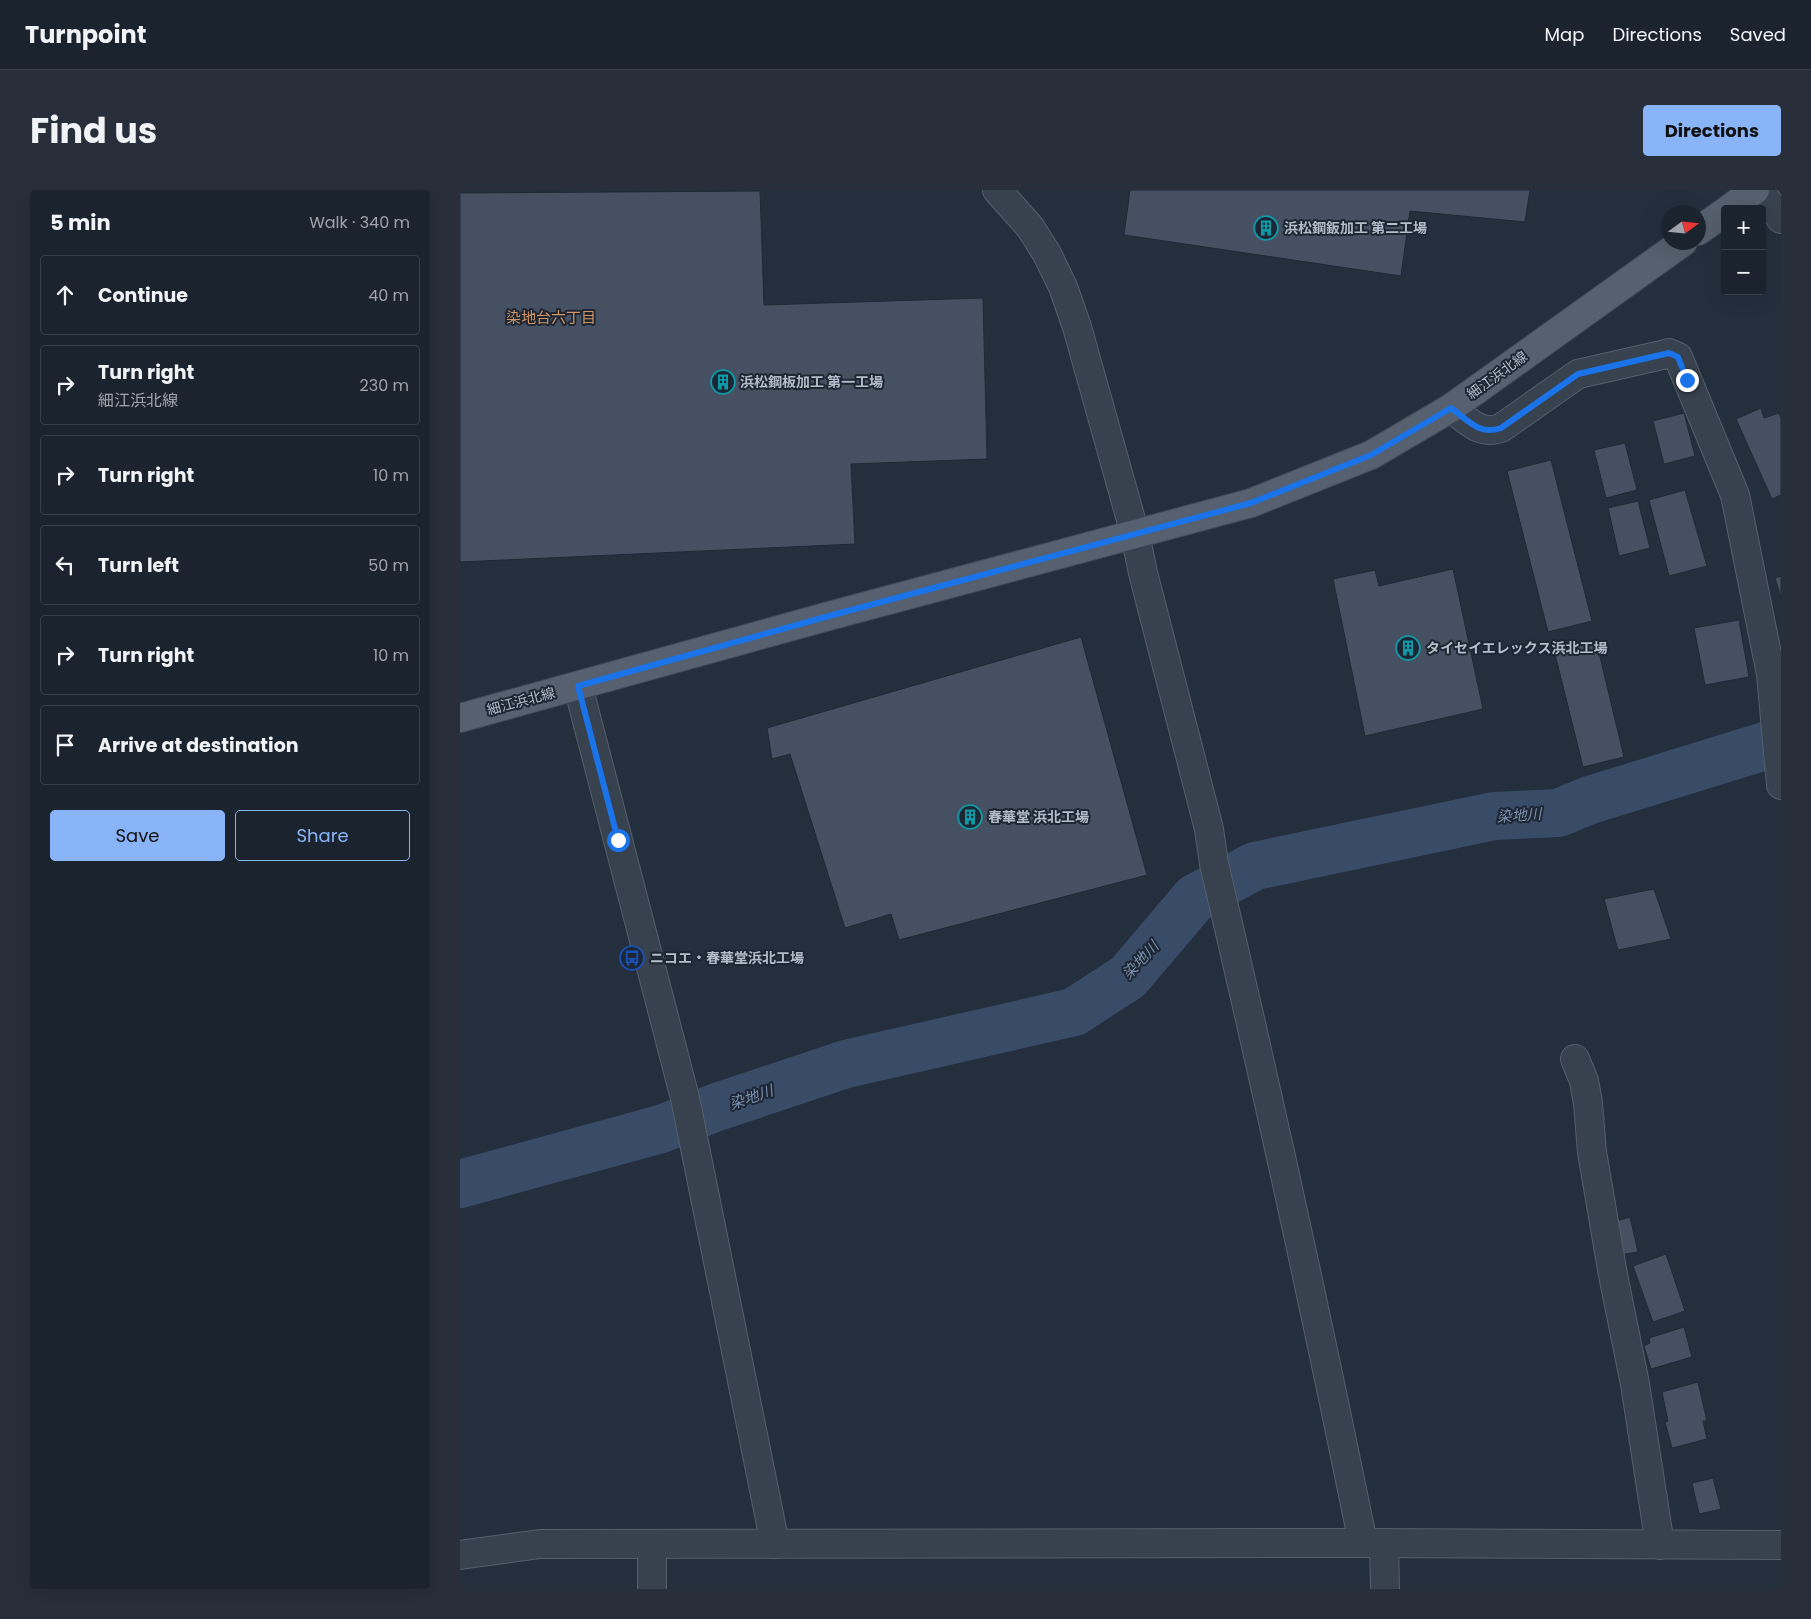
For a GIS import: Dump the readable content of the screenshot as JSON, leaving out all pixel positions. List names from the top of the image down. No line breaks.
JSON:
{"streets":{"main road":["細江浜北線"]},"districts":["染地台六丁目"],"water":["染地川"],"places":{"building":["浜松鋼鈑加工 第二工場","浜松鋼板加工 第一工場","タイセイエレックス浜北工場","春華堂 浜北工場"],"bus stop":["ニコエ・春華堂浜北工場"]},"north":"right","page":{"header":"Turnpoint","nav":["Map","Directions","Saved"],"title":"Find us","buttons":["Directions",["Save","Share"]],"heading":["5 min","Walk · 340 m"],"map_buttons":["+","−"],"list":[["Continue","40 m"],["Turn right","細江浜北線","230 m"],["Turn right","10 m"],["Turn left","50 m"],["Turn right","10 m"],"Arrive at destination"]}}
